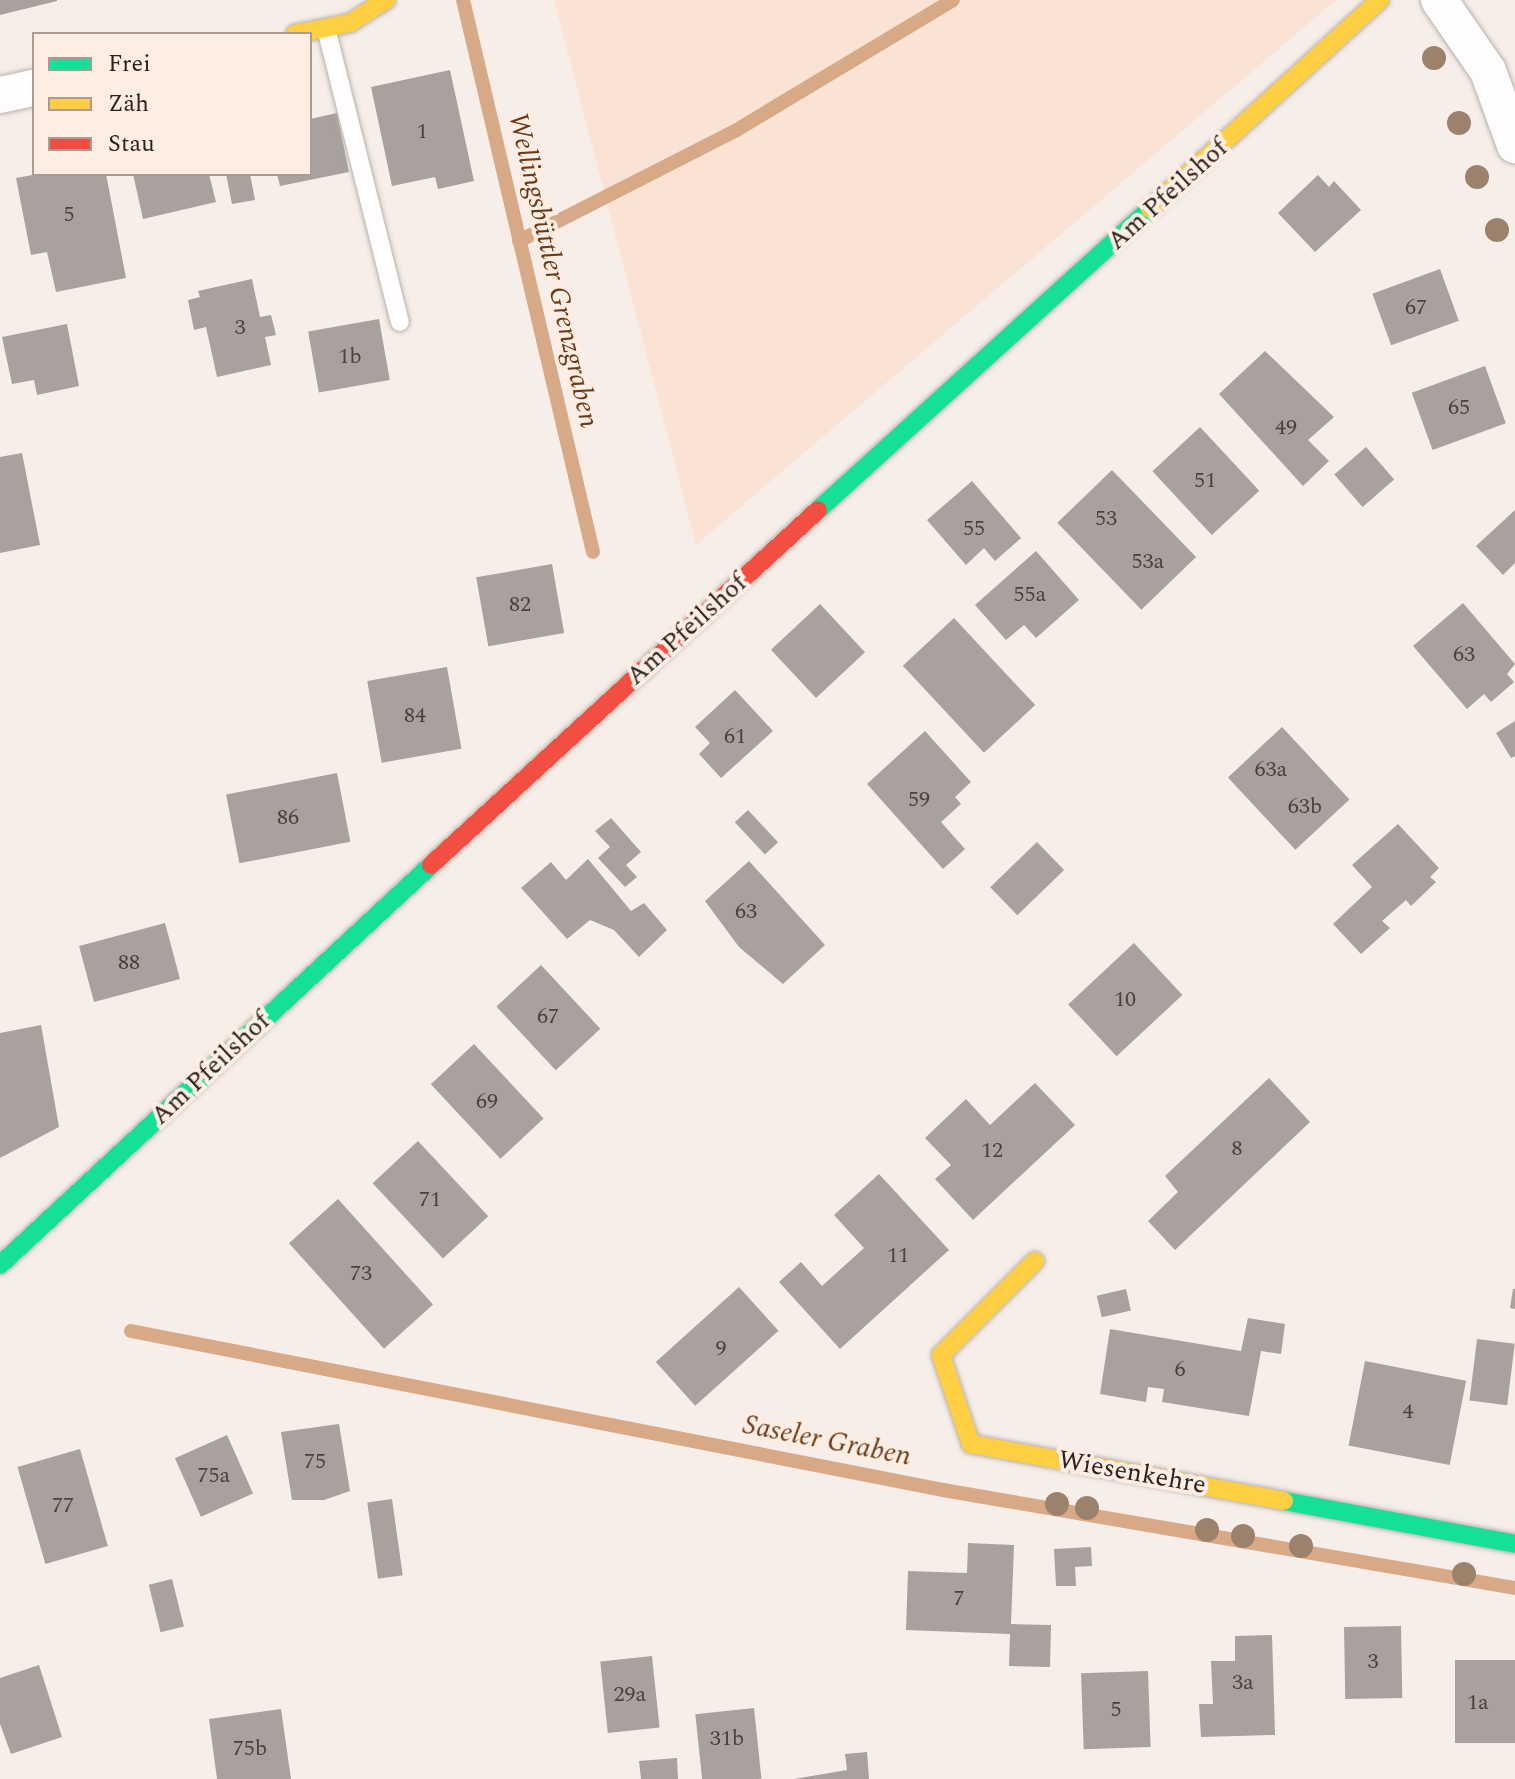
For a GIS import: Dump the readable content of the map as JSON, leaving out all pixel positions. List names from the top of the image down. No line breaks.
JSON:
{"streets":{"street":["Am Pfeilshof","Wiesenkehre"]},"water":["Wellingsbüttler Grenzgraben","Saseler Graben"],"house_numbers":["1","5","67","3","1b","65","49","51","53","55","53a","55a","82","63","84","61","63a","59","63b","86","63","88","10","67","69","8","12","71","11","73","9","6","4","75","75a","77","7","3","3a","29a","1a","5","31b","75b"],"legend":["Frei","Zäh","Stau"]}
